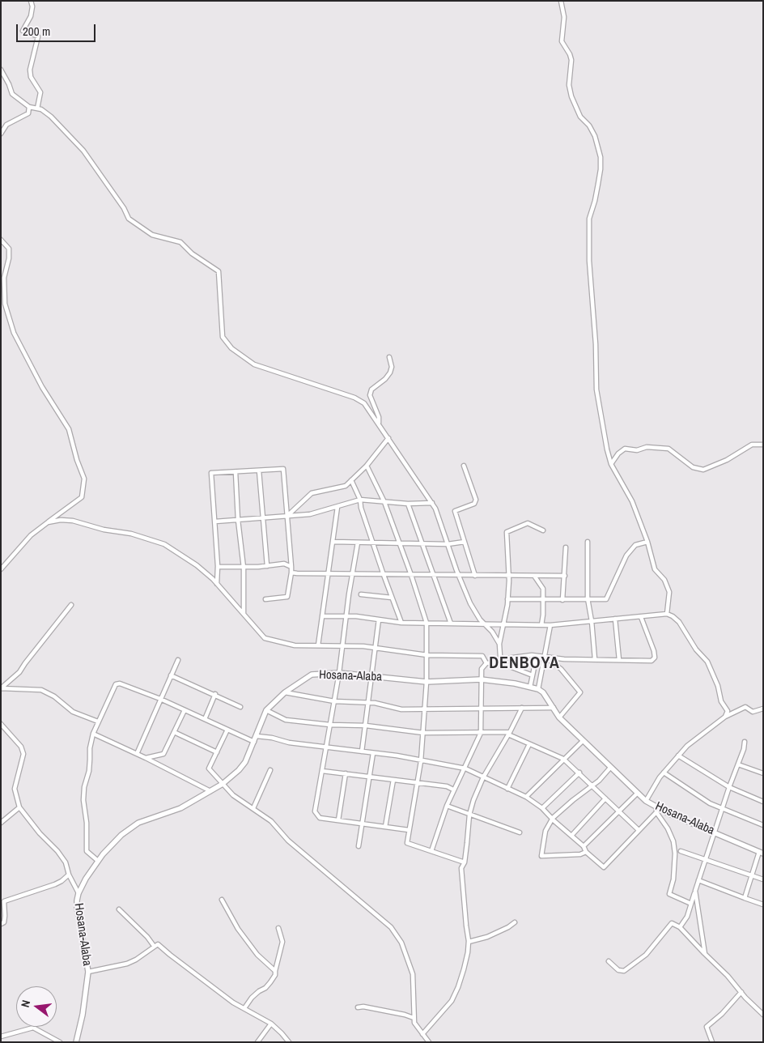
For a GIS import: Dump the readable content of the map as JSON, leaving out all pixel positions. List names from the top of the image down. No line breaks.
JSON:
{"streets":{"main road":["Hosana-Alaba"]},"districts":["DENBOYA"],"scale_bar":"200 m","north":"left"}
